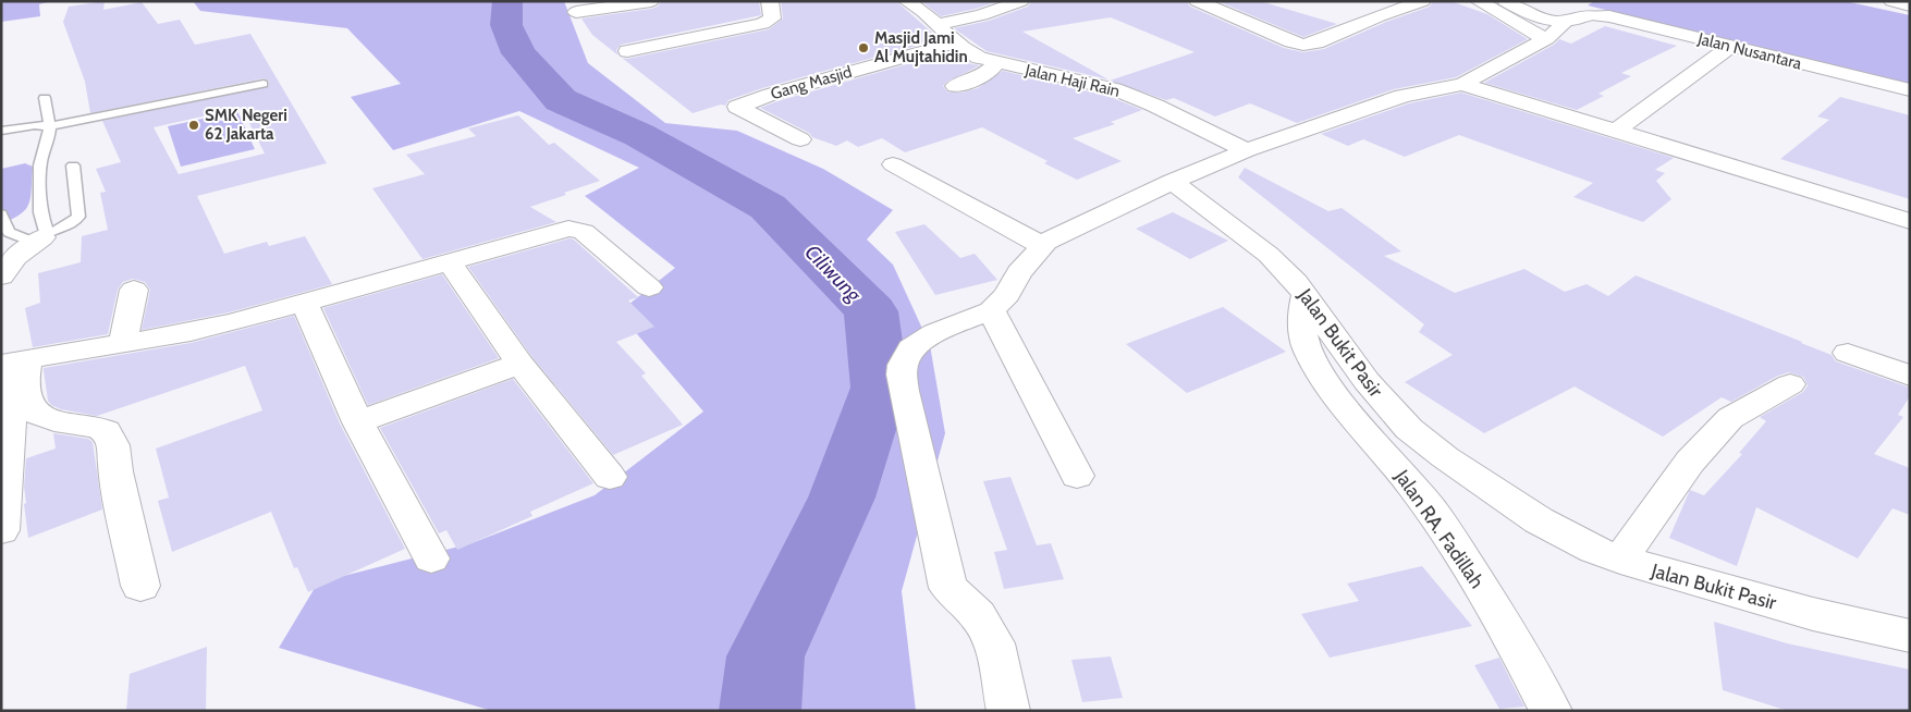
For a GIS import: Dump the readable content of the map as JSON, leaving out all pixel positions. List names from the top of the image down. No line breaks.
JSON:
{"streets":{"street":["Jalan Nusantara","Jalan Haji Rain","Gang Masjid","Jalan Bukit Pasir","Jalan RA. Fadillah"]},"crossings":[["Jalan Haji Rain","Gang Masjid"],["Jalan Bukit Pasir","Jalan RA. Fadillah"]],"water":["Ciliwung"],"places":["Masjid Jami Al Mujtahidin","SMK Negeri 62 Jakarta"]}
